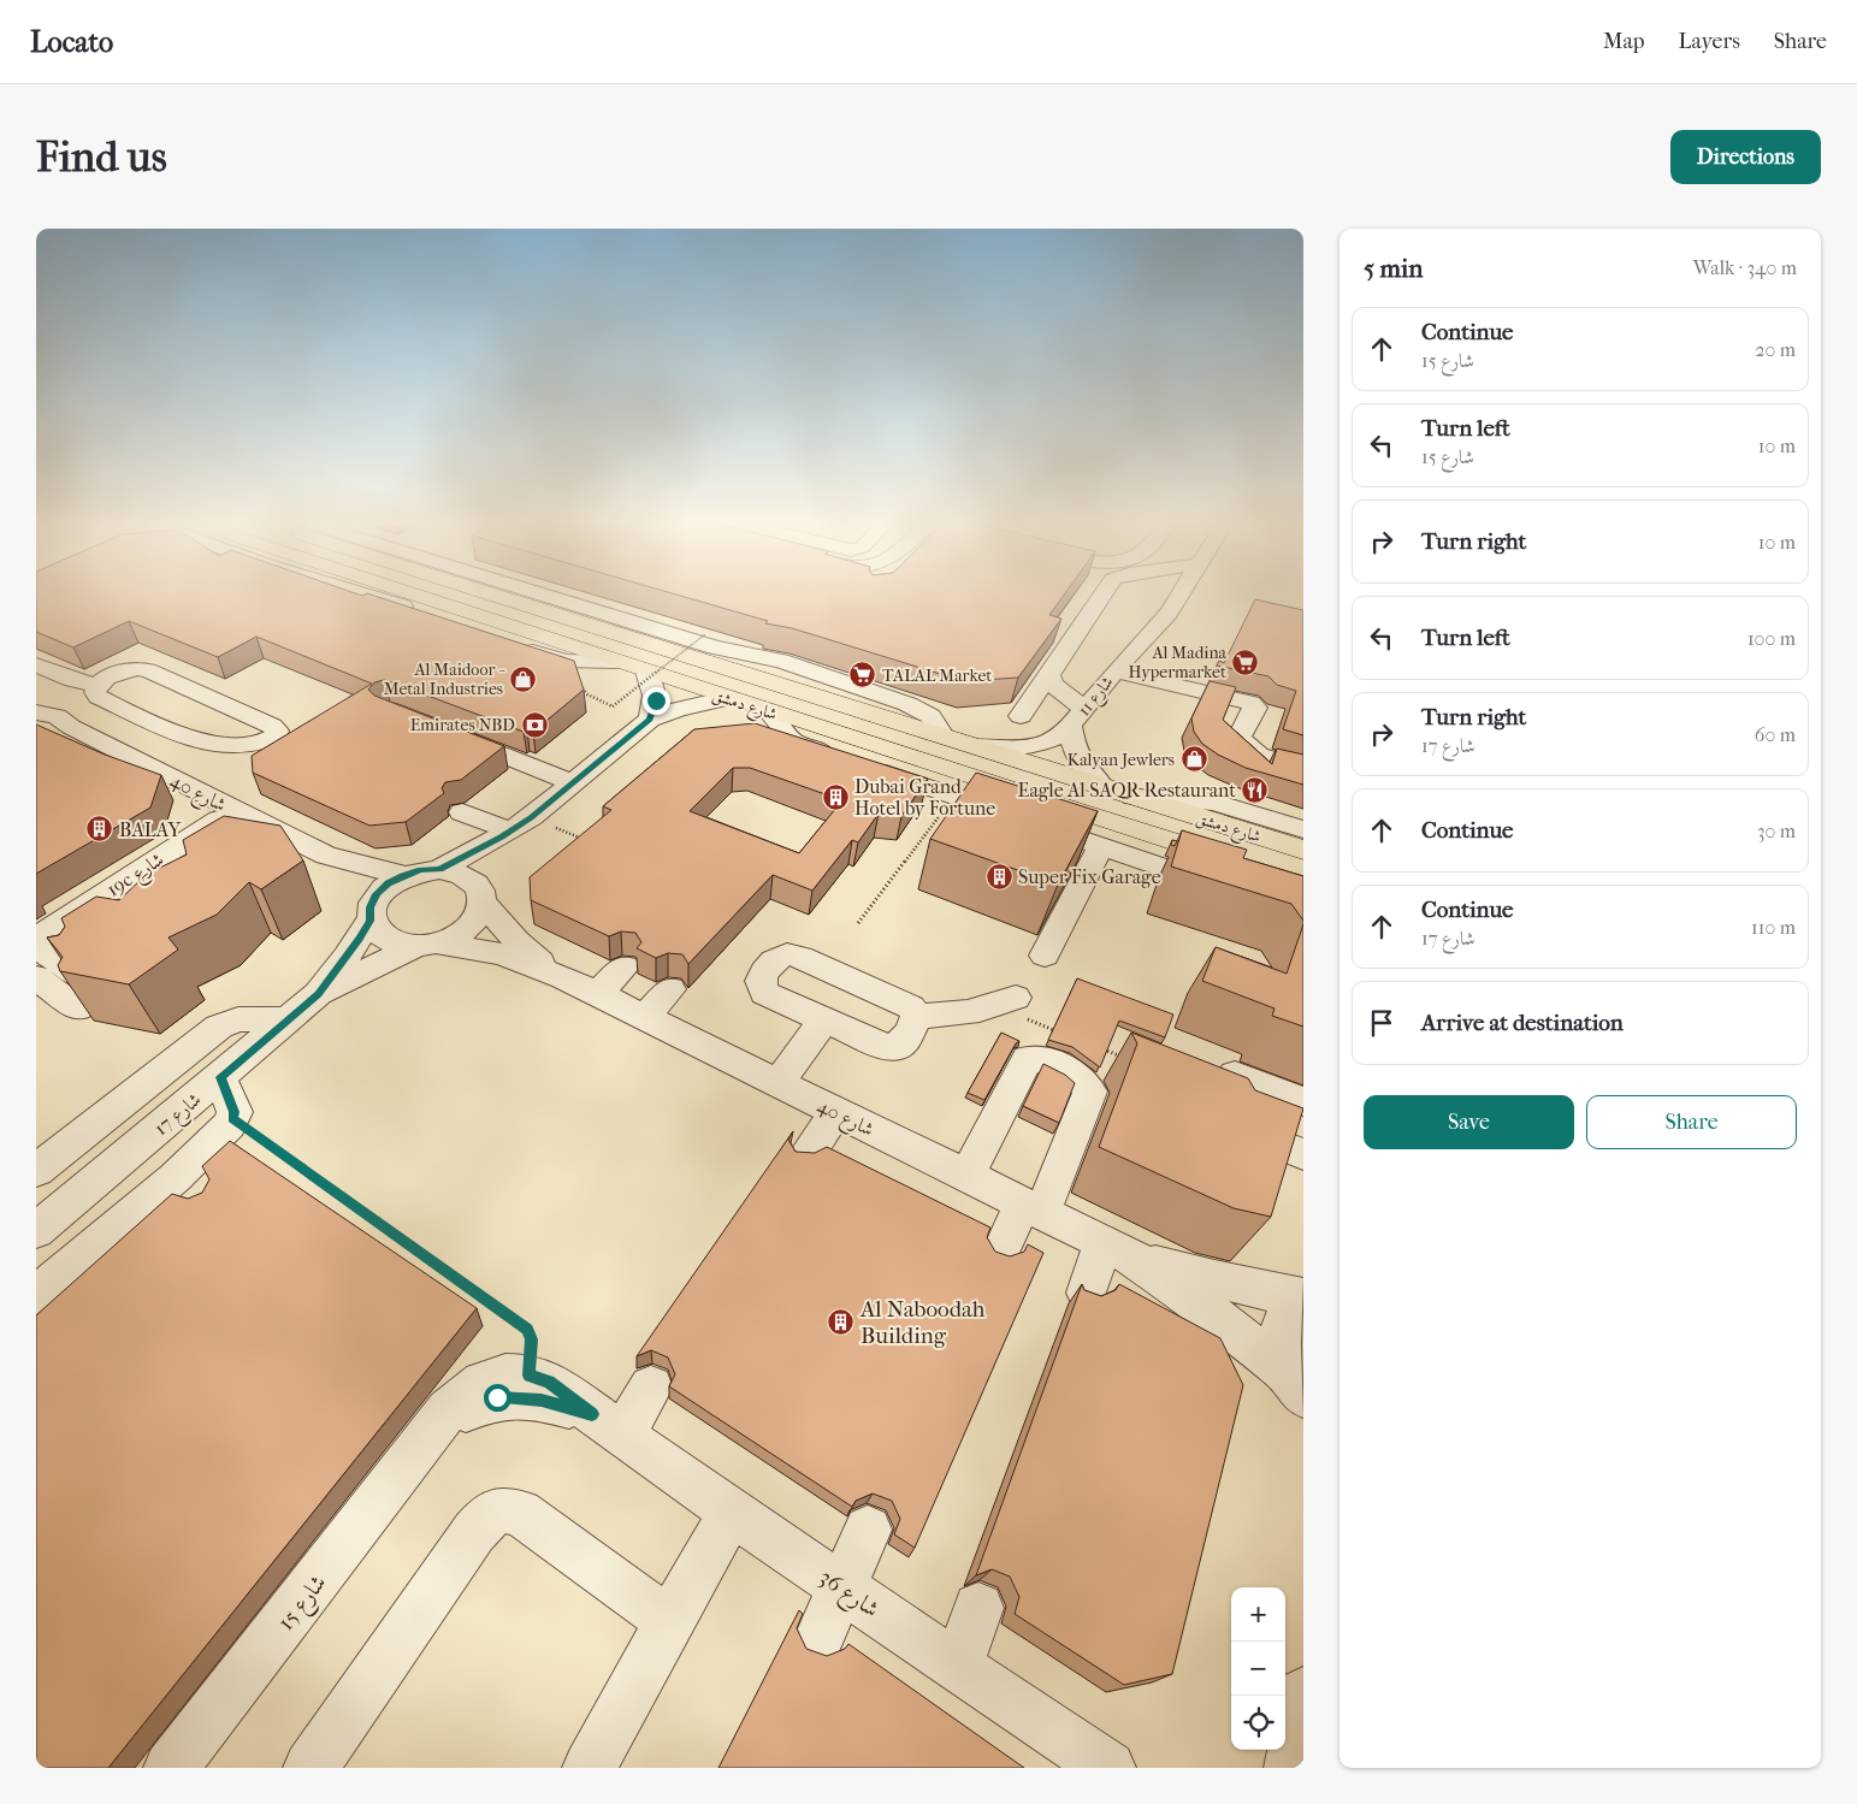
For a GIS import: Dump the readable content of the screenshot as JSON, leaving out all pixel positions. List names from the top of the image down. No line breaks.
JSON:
{"streets":{"main road":["شارع دمشق"],"street":["شارع 11","شارع 40","19c شارع","شارع 17","شارع 36","شارع 15"]},"crossings":[["شارع 11","شارع دمشق"],["شارع 40","19c شارع"],["شارع 40","شارع 17"],["شارع 36","شارع 15"]],"places":{"supermarket":["Al Madina Hypermarket","TALAL Market"],"shop":["Al Maidoor - Metal Industries","Kalyan Jewlers"],"bank":["Emirates NBD"],"restaurant":["Eagle Al SAQR Restaurant"],"building":["Dubai Grand Hotel by Fortune","BALAY","Super Fix Garage","Al Naboodah Building"]},"page":{"header":"Locato","nav":["Map","Layers","Share"],"buttons":["Directions",["Save","Share"]],"title":"Find us","heading":["5 min","Walk · 340 m"],"list":[["Continue","شارع 15","20 m"],["Turn left","شارع 15","10 m"],["Turn right","10 m"],["Turn left","100 m"],["Turn right","شارع 17","60 m"],["Continue","30 m"],["Continue","شارع 17","110 m"],"Arrive at destination"],"map_buttons":["+","−"]}}
